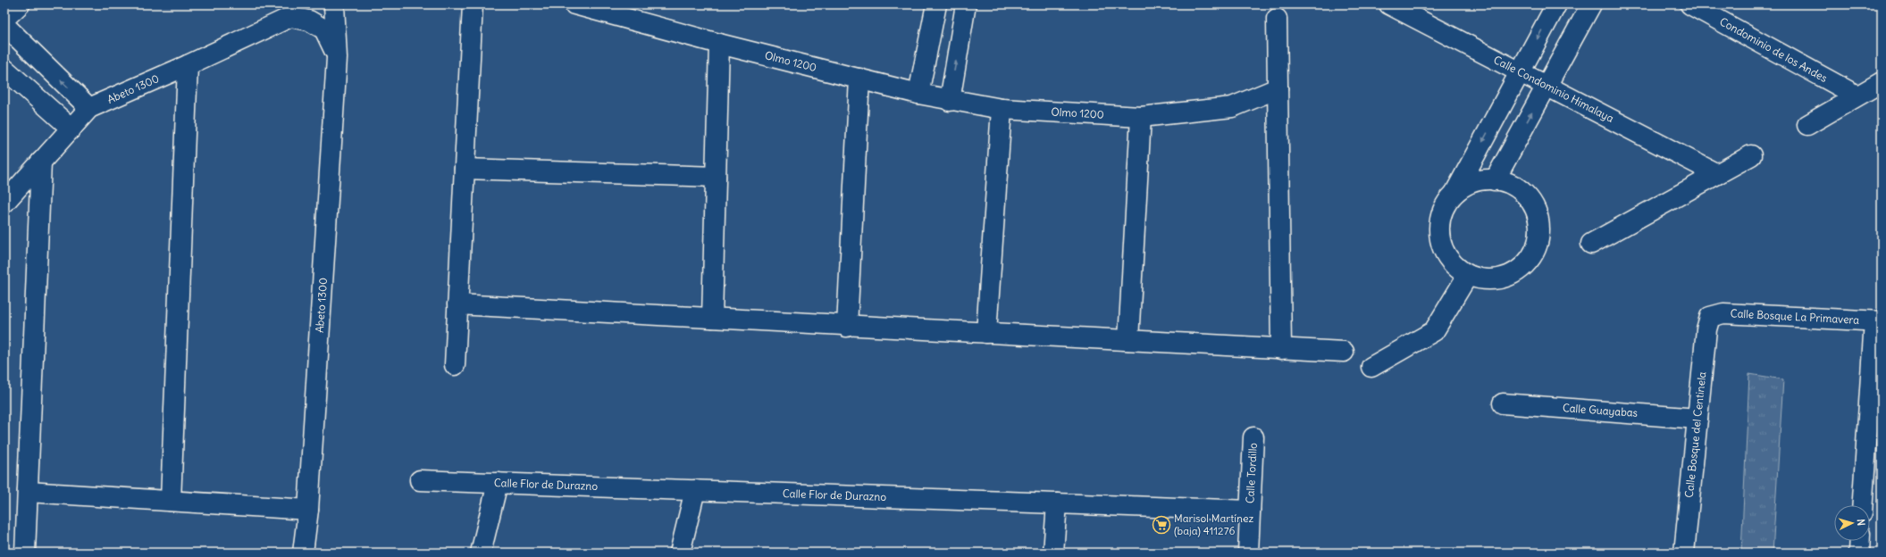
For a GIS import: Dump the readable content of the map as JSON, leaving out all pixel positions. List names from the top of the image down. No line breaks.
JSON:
{"streets":{"street":["Condominio de los Andes","Olmo 1200","Abeto 1300","Calle Condominio Himalaya","Calle Bosque La Primavera","Calle Guayabas","Calle Bosque del Centinela","Calle Tordillo","Calle Flor de Durazno"]},"crossings":[["Calle Bosque La Primavera","Calle Bosque del Centinela"],["Calle Guayabas","Calle Bosque del Centinela"],["Calle Tordillo","Calle Flor de Durazno"]],"places":{"supermarket":["Marisol Martínez (baja) 411276"]},"north":"right"}
